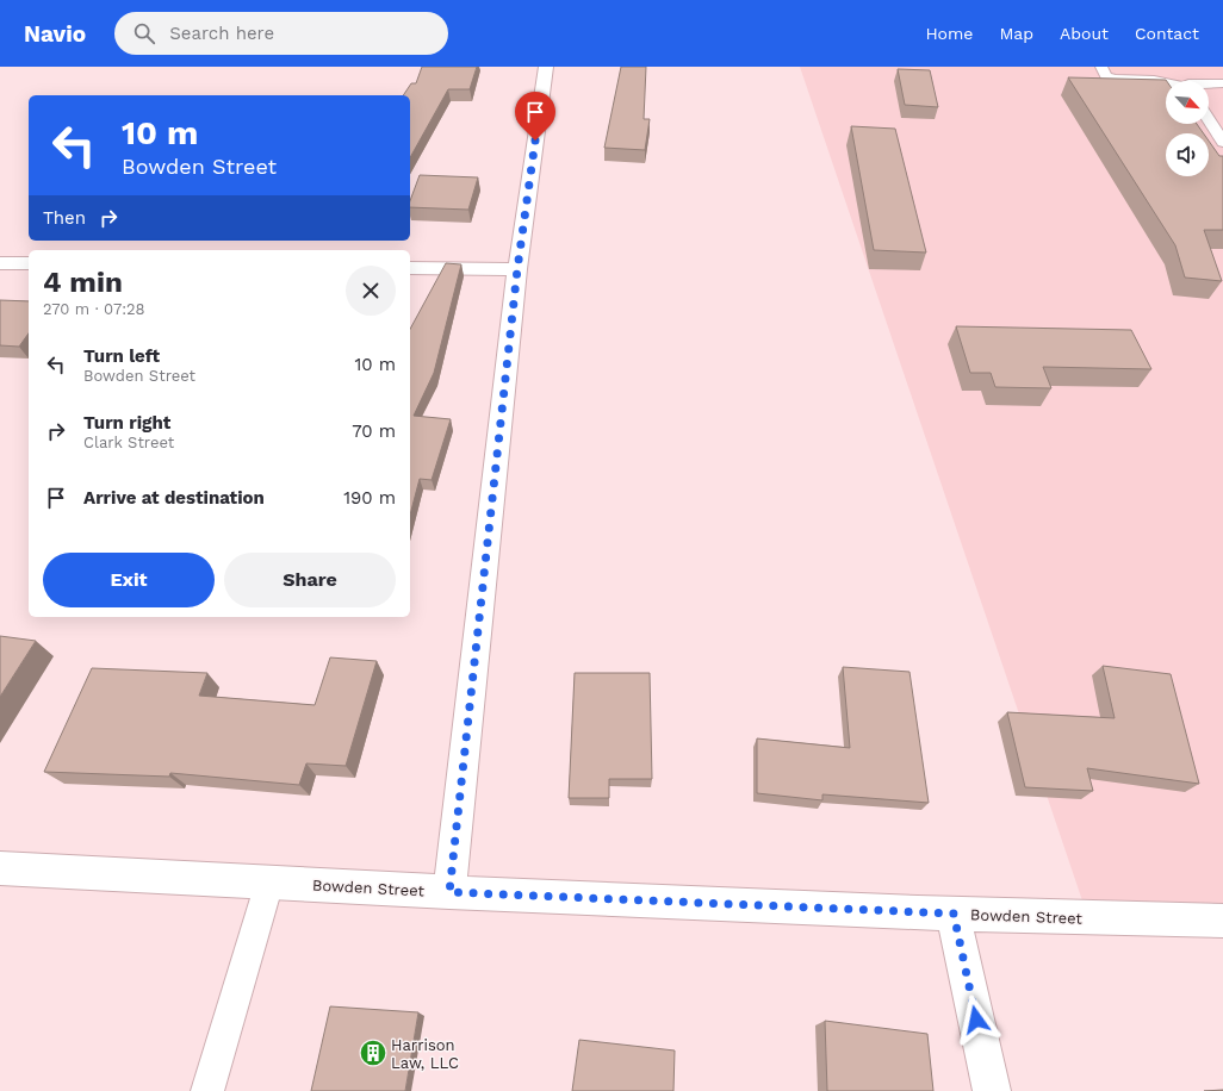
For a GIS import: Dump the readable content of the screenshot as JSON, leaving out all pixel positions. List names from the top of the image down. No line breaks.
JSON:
{"streets":{"street":["Bowden Street"]},"places":{"building":["Harrison Law, LLC"]},"north":"bottom right","page":{"header":"Navio","search":"Search here","nav":["Home","Map","About","Contact"],"turn":["10 m","Bowden Street"],"then":"Then","heading":["4 min","270 m · 07:28"],"list":[{"name":"Turn left","note":"Bowden Street","value":"10 m"},{"name":"Turn right","note":"Clark Street","value":"70 m"},{"name":"Arrive at destination","value":"190 m"}],"buttons":["Exit","Share"]}}
